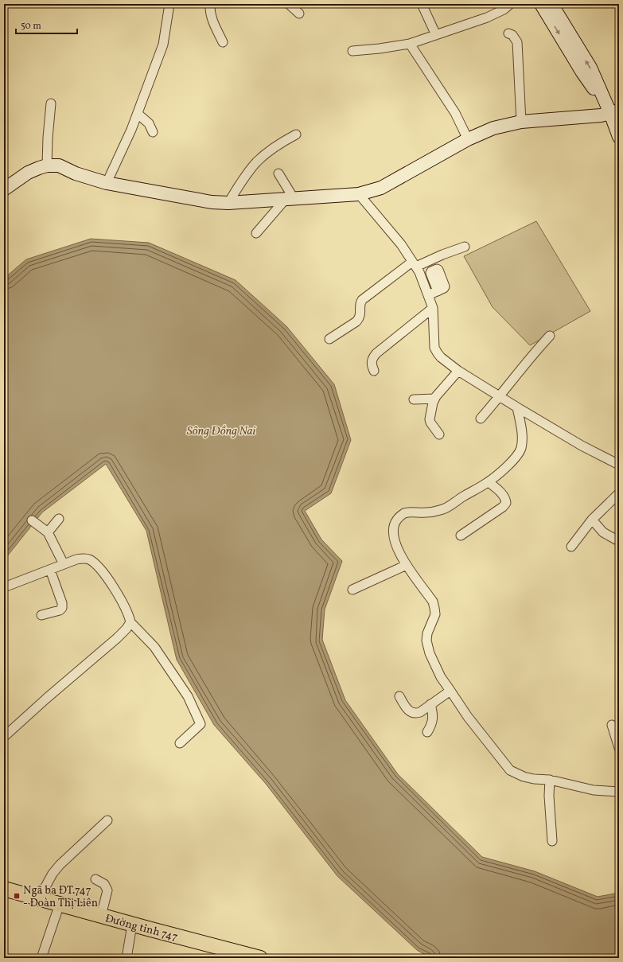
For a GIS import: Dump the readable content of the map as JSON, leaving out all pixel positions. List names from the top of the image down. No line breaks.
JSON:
{"streets":{"main road":["Đường tỉnh 747"]},"water":["Sông Đồng Nai"],"places":{"transit":["Ngã ba ĐT.747 - Đoàn Thị Liên"]},"scale_bar":"50 m"}
